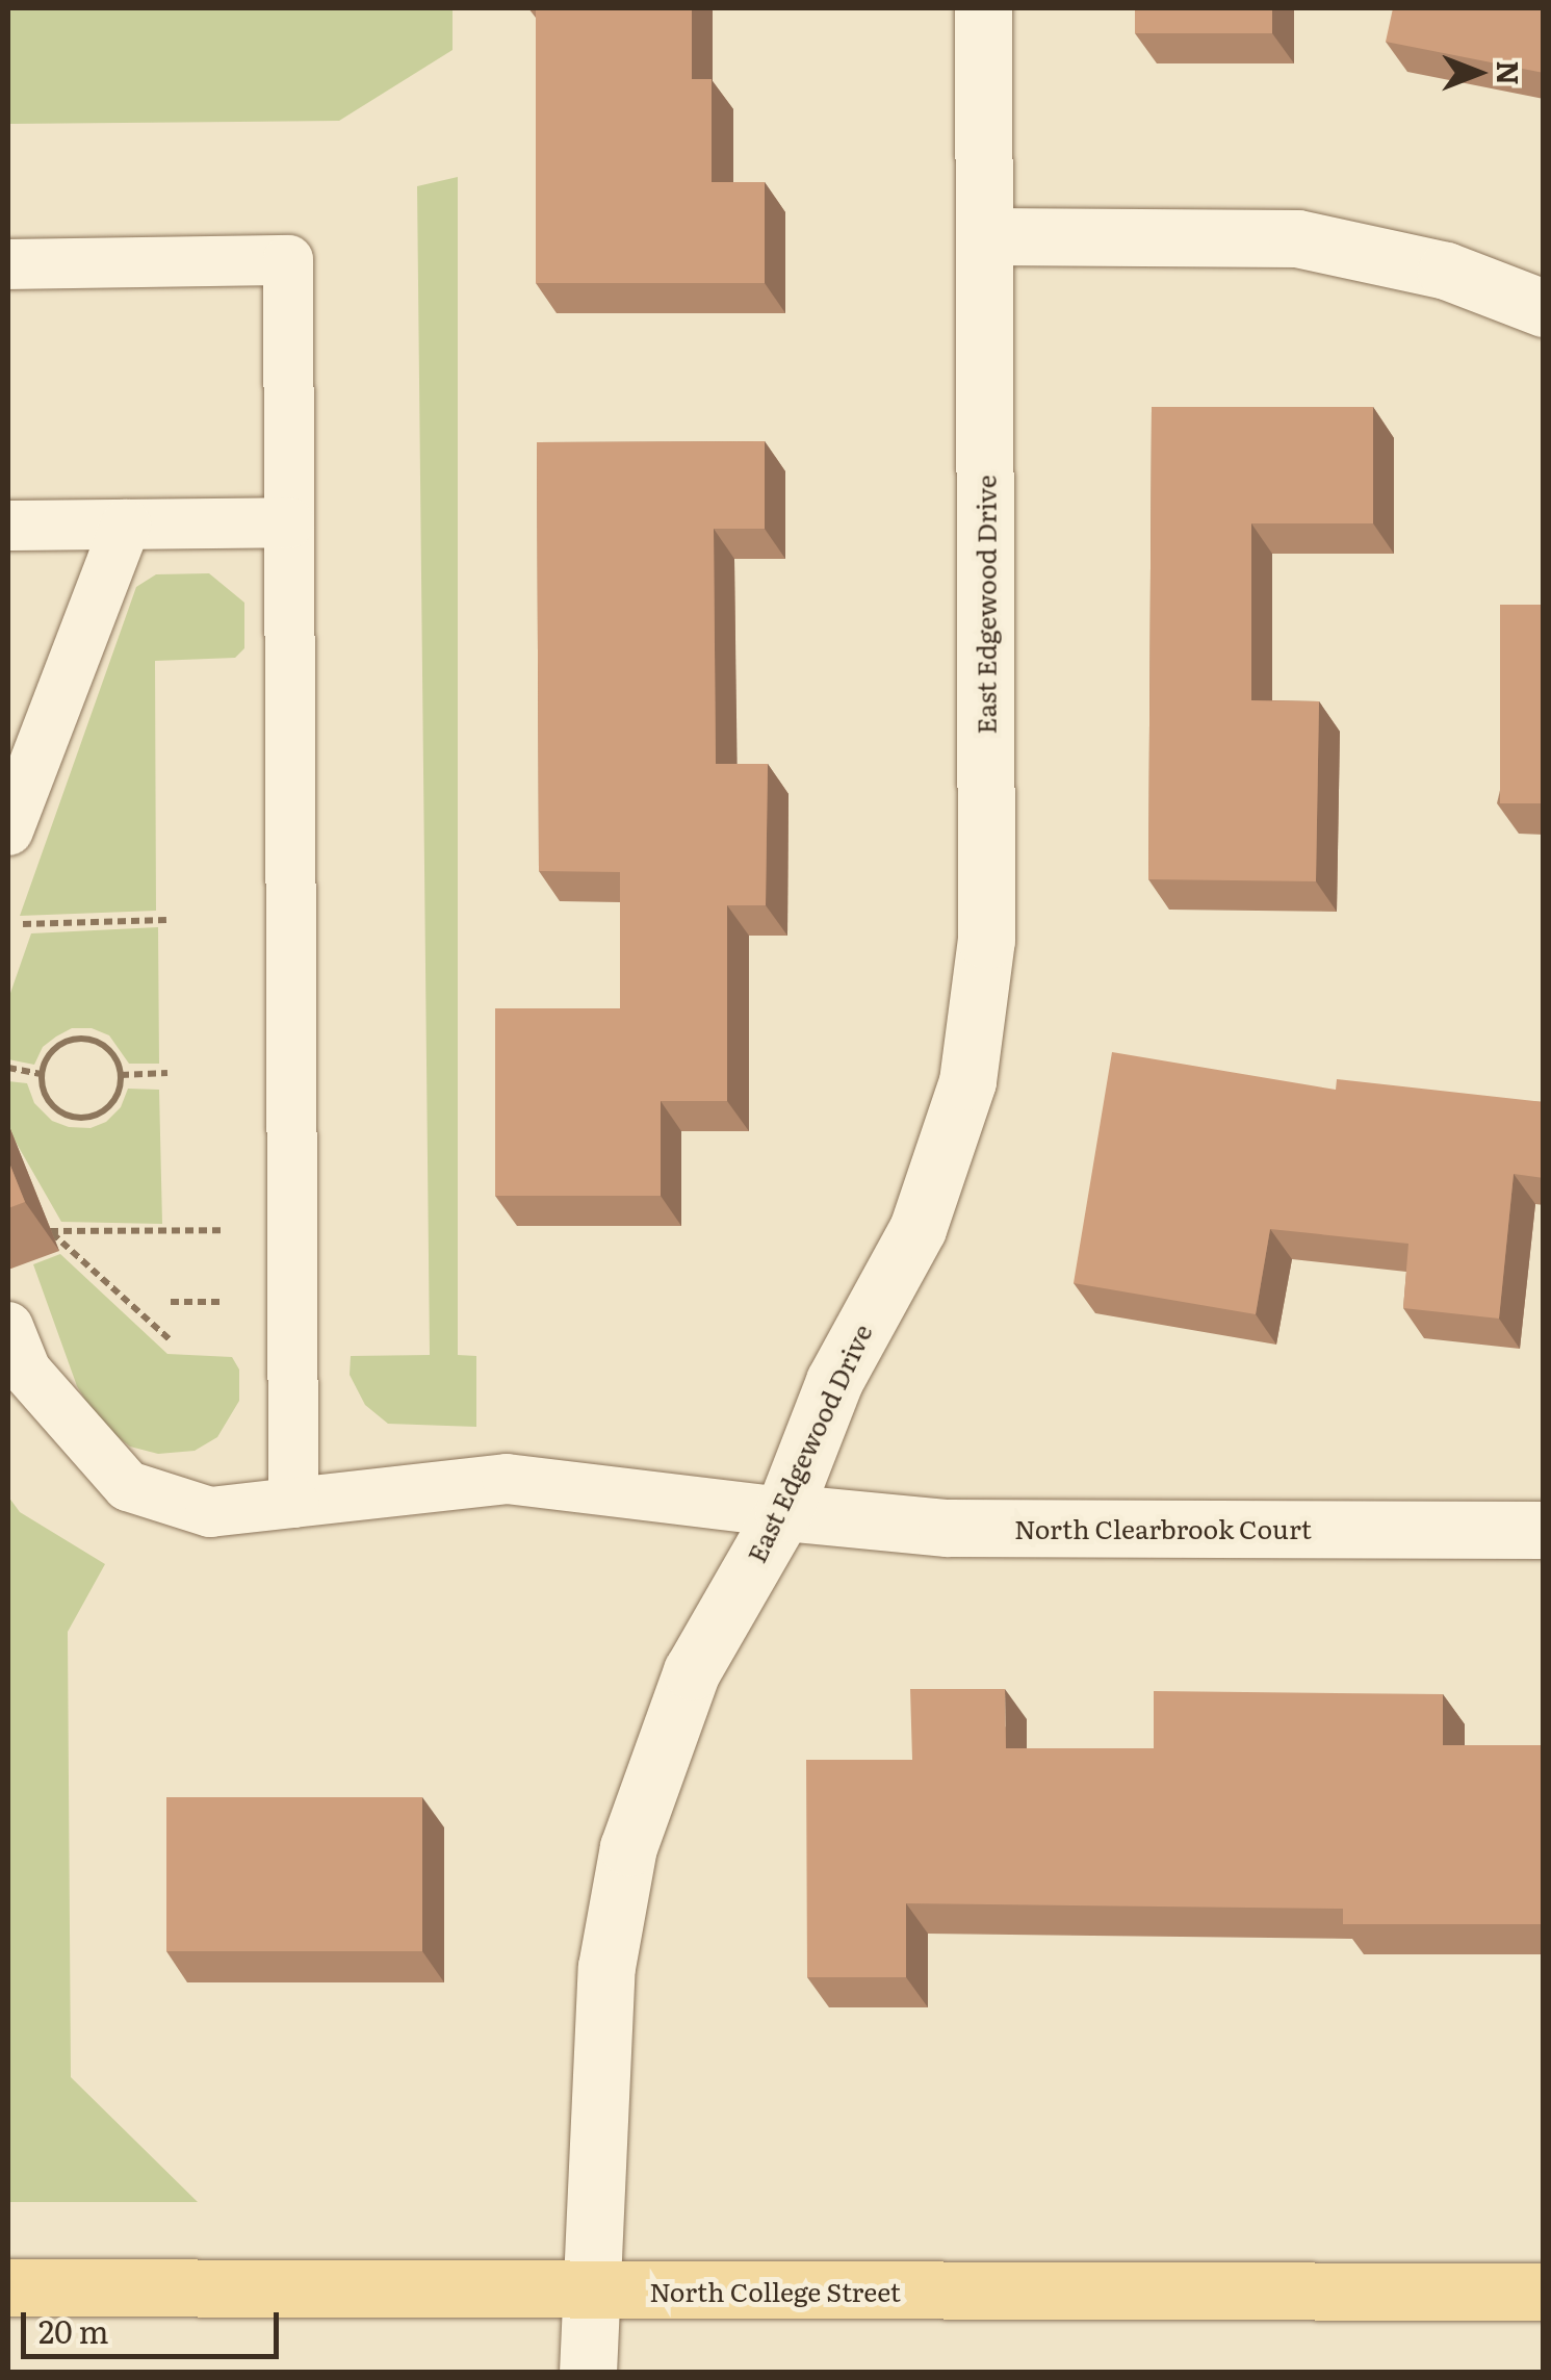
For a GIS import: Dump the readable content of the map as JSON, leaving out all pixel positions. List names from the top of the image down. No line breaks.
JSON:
{"streets":{"main road":["North College Street"],"street":["East Edgewood Drive","North Clearbrook Court"]},"crossings":[["East Edgewood Drive","North Clearbrook Court"],["East Edgewood Drive","North College Street"]],"scale_bar":"20 m","north":"right"}
